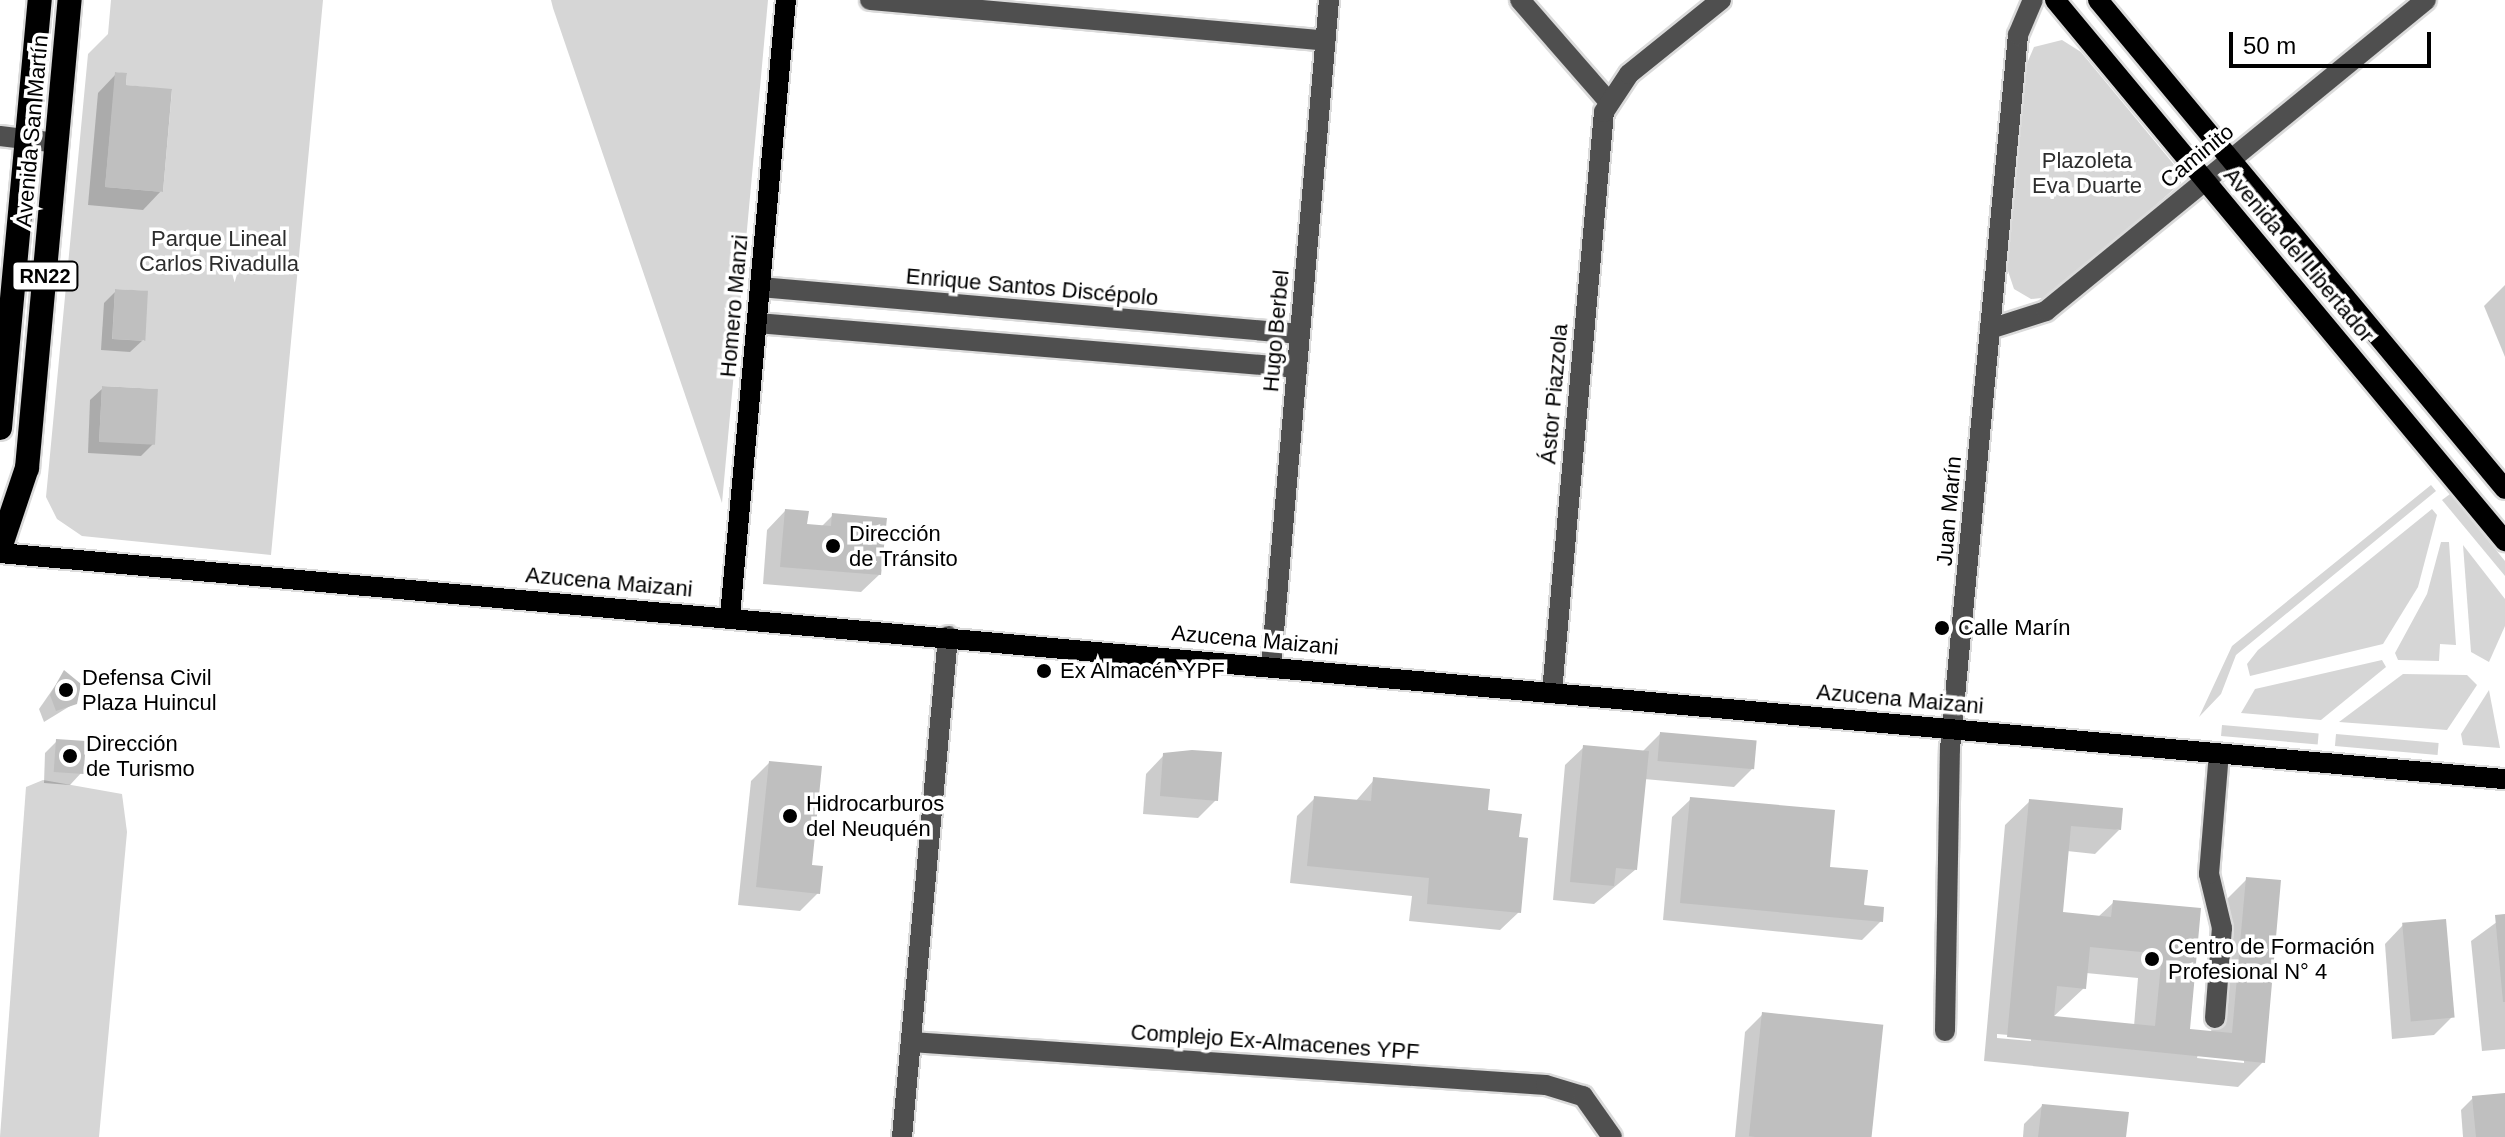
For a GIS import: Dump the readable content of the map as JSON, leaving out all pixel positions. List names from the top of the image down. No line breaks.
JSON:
{"streets":{"highway":["Avenida San Martín","RN22"],"main road":["Avenida del Libertador","Homero Manzi","Azucena Maizani"],"street":["Caminito","Enrique Santos Discépolo","Hugo Berbel","Ástor Piazzola","Juan Marín","Complejo Ex-Almacenes YPF"]},"crossings":[["Avenida San Martín","Azucena Maizani"],["Caminito","Avenida del Libertador"],["Caminito","Juan Marín"],["Enrique Santos Discépolo","Homero Manzi"],["Enrique Santos Discépolo","Hugo Berbel"],["Homero Manzi","Azucena Maizani"],["Hugo Berbel","Azucena Maizani"],["Ástor Piazzola","Azucena Maizani"],["Juan Marín","Azucena Maizani"]],"parks":["Plazoleta Eva Duarte","Parque Lineal Carlos Rivadulla"],"places":["Dirección de Tránsito","Calle Marín","Ex Almacén YPF","Defensa Civil Plaza Huincul","Dirección de Turismo","Hidrocarburos del Neuquén","Centro de Formación Profesional N° 4"],"scale_bar":"50 m"}
